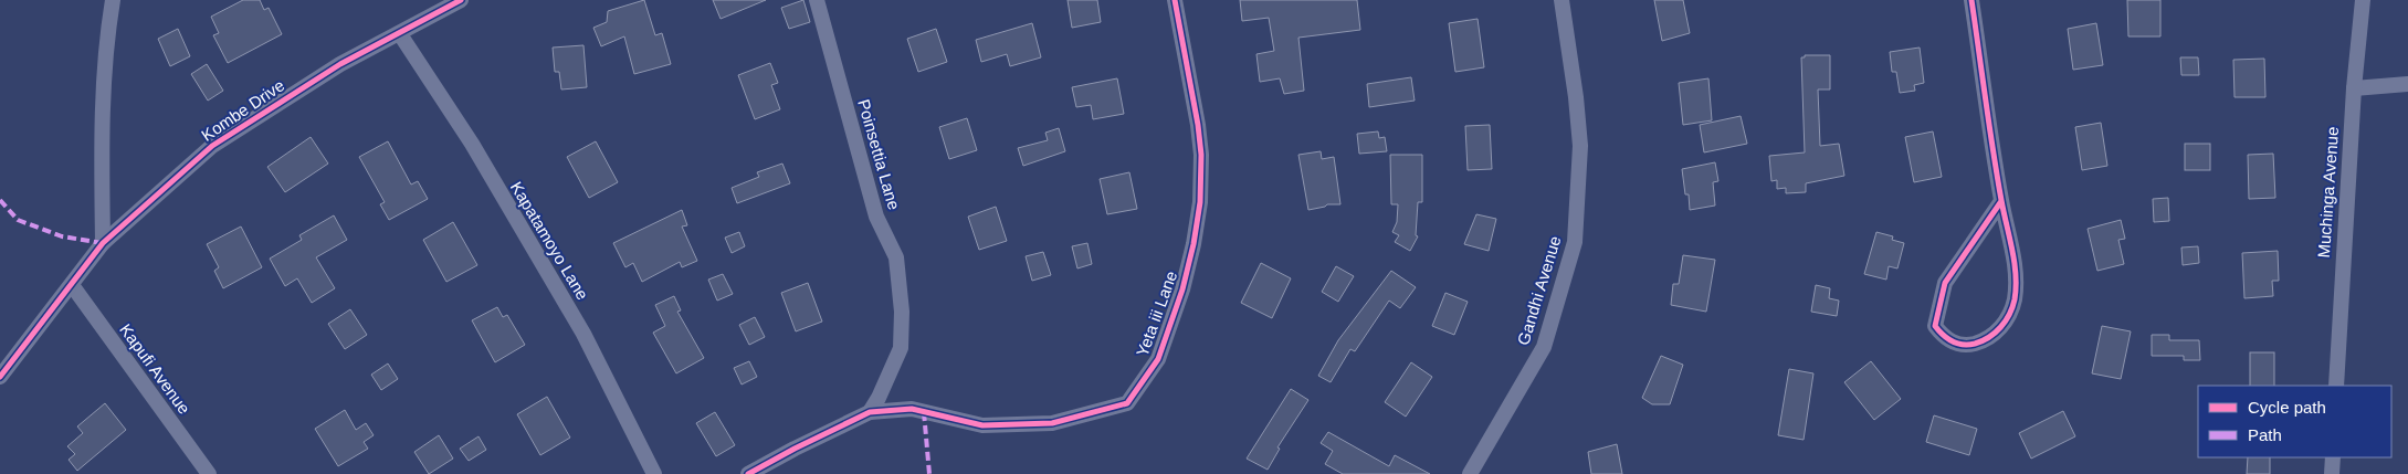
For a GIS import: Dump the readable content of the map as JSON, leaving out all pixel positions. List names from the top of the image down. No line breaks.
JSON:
{"streets":{"street":["Kombe Drive","Poinsettia Lane","Muchinga Avenue","Kapatamoyo Lane","Gandhi Avenue","Yeta iii Lane","Kapufi Avenue"]},"crossings":[["Kombe Drive","Kapatamoyo Lane"],["Kombe Drive","Kapufi Avenue"],["Poinsettia Lane","Yeta iii Lane"]],"legend":["Cycle path","Path"]}
